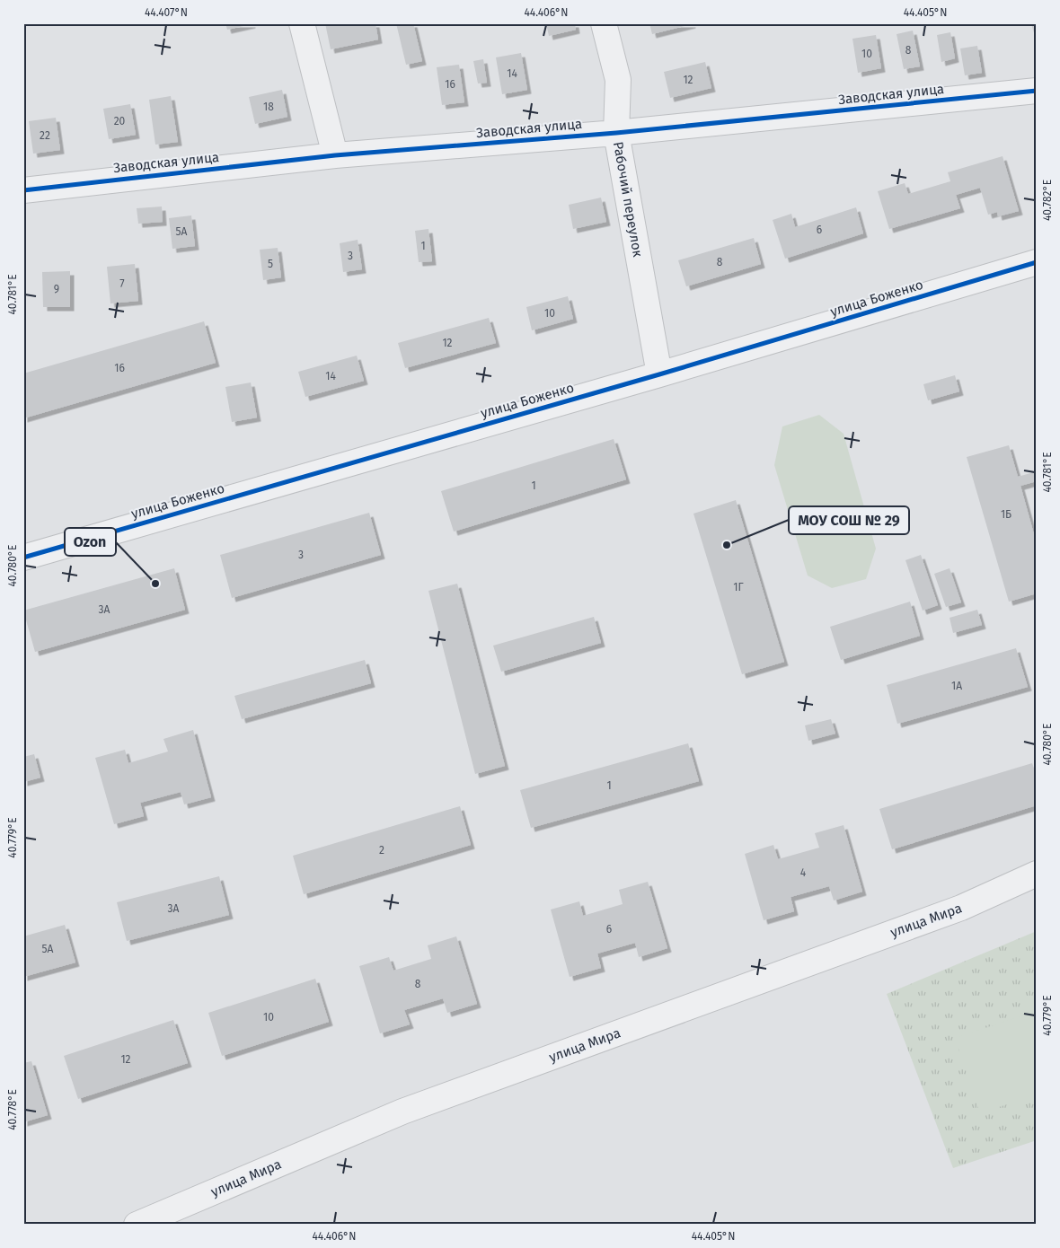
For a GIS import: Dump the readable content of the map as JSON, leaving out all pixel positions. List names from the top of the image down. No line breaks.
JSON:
{"streets":{"street":["Заводская улица","Рабочий переулок","улица Боженко","улица Мира"]},"crossings":[["Заводская улица","Рабочий переулок"],["Рабочий переулок","улица Боженко"]],"places":["МОУ СОШ № 29","Ozon"],"house_numbers":["8","10","14","12","16","18","20","22","6","5А","1","3","8","5","7","9","10","12","16","14","1","1Б","3","1Г","3А","1А","1","2","4","3А","6","5А","8","10","12"],"coordinates":["44.407°N","44.406°N","44.405°N","40.782°E","40.781°E","40.780°E","40.779°E","40.778°E"]}
